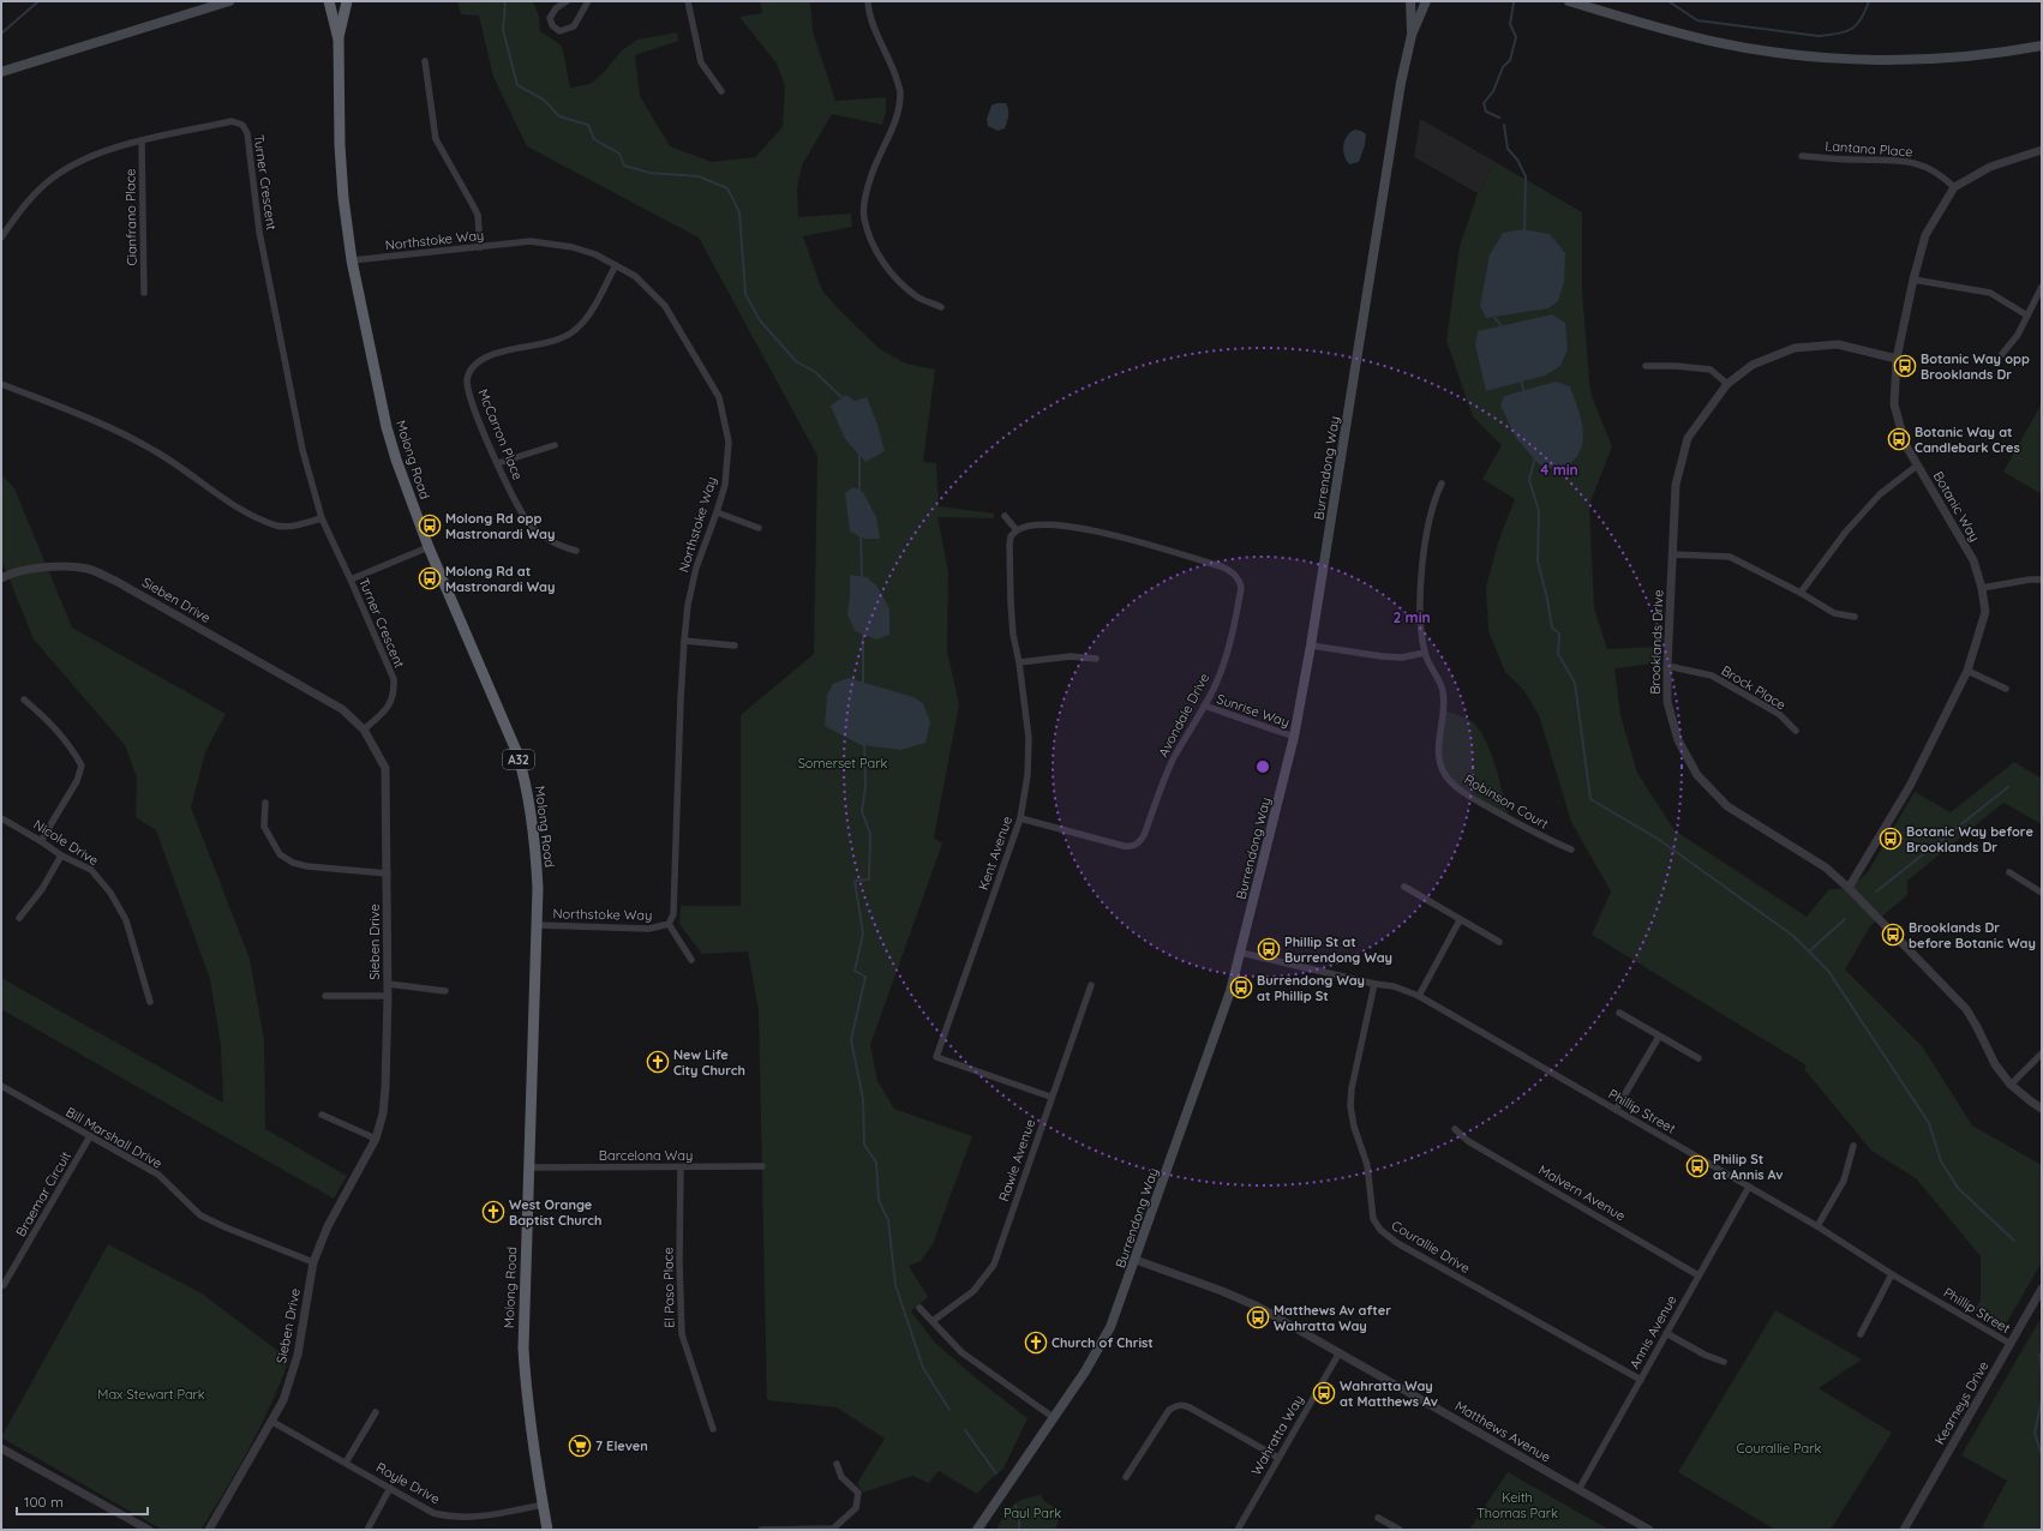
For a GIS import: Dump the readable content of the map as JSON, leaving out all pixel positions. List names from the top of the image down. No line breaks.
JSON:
{"streets":{"highway":["Molong Road","A32"],"main road":["Burrendong Way"],"street":["Lantana Place","Turner Crescent","Cianfrano Place","Northstoke Way","McCarron Place","Botanic Way","Sieben Drive","Brooklands Drive","Brock Place","Sunrise Way","Avondale Drive","Robinson Court","Nicole Drive","Kent Avenue","Phillip Street","Bill Marshall Drive","Barcelona Way","Rawle Avenue","Malvern Avenue","Braemar Circuit","Courallie Drive","El Paso Place","Annis Avenue","Kearneys Drive","Matthews Avenue","Wahratta Way","Royle Drive"]},"crossings":[["Lantana Place","Botanic Way"],["Turner Crescent","Cianfrano Place"],["Turner Crescent","Sieben Drive"],["Northstoke Way","McCarron Place"],["Northstoke Way","Molong Road"],["Molong Road","Barcelona Way"],["Molong Road","Royle Drive"],["Burrendong Way","Sunrise Way"],["Burrendong Way","Phillip Street"],["Burrendong Way","Matthews Avenue"],["Botanic Way","Brooklands Drive"],["Sieben Drive","Bill Marshall Drive"],["Sieben Drive","Royle Drive"],["Brooklands Drive","Brock Place"],["Sunrise Way","Avondale Drive"],["Avondale Drive","Kent Avenue"],["Kent Avenue","Rawle Avenue"],["Phillip Street","Courallie Drive"],["Phillip Street","Annis Avenue"],["Phillip Street","Kearneys Drive"],["Bill Marshall Drive","Braemar Circuit"],["Barcelona Way","El Paso Place"],["Malvern Avenue","Annis Avenue"],["Courallie Drive","Annis Avenue"],["Annis Avenue","Matthews Avenue"],["Matthews Avenue","Wahratta Way"]],"parks":["Somerset Park","Max Stewart Park","Courallie Park","Keith Thomas Park","Paul Park"],"places":{"bus stop":["Botanic Way opp Brooklands Dr","Botanic Way at Candlebark Cres","Molong Rd opp Mastronardi Way","Molong Rd at Mastronardi Way","Botanic Way before Brooklands Dr","Brooklands Dr before Botanic Way","Phillip St at Burrendong Way","Burrendong Way at Phillip St","Philip St at Annis Av","Matthews Av after Wahratta Way","Wahratta Way at Matthews Av"],"church":["New Life City Church","West Orange Baptist Church","Church of Christ"],"supermarket":["7 Eleven"]},"scale_bar":"100 m","rings":["4 min","2 min"]}
